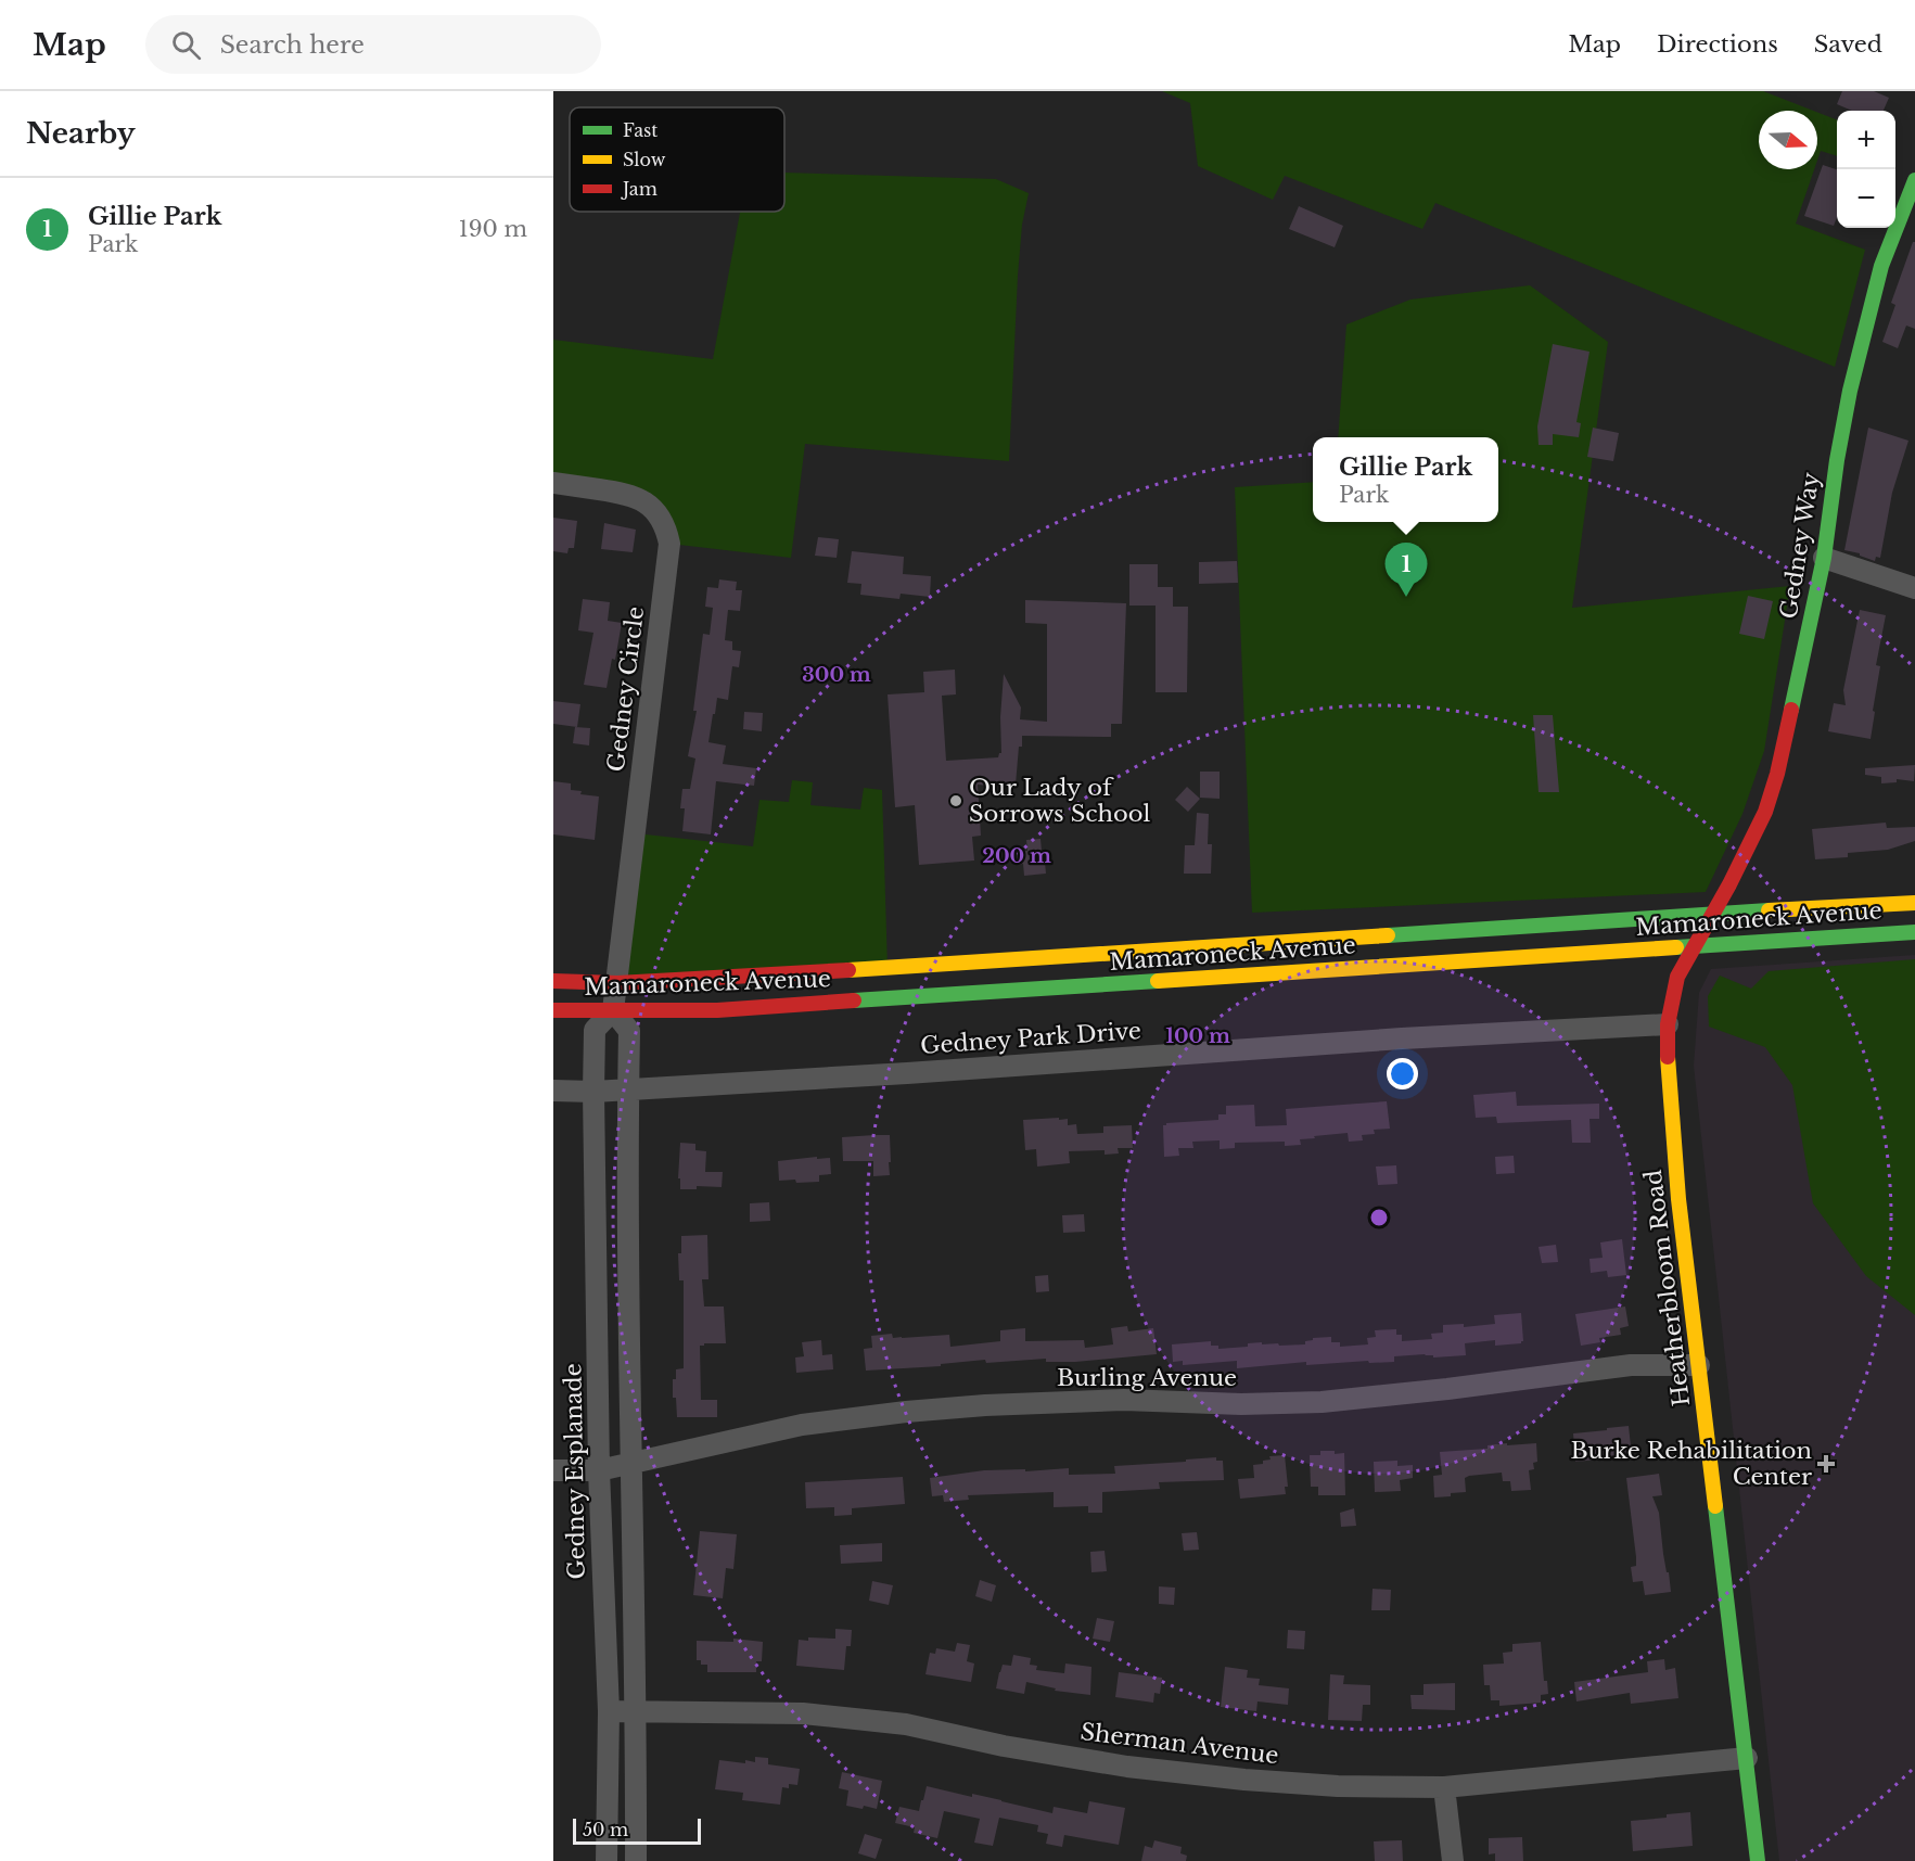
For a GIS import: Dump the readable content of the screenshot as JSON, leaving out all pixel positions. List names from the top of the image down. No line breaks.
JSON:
{"streets":{"main road":["Gedney Way","Mamaroneck Avenue","Heatherbloom Road"],"street":["Gedney Circle","Gedney Park Drive","Burling Avenue","Gedney Esplanade","Sherman Avenue"]},"crossings":[["Gedney Way","Mamaroneck Avenue"],["Gedney Way","Heatherbloom Road"],["Gedney Circle","Mamaroneck Avenue"],["Gedney Circle","Gedney Esplanade"],["Mamaroneck Avenue","Heatherbloom Road"],["Mamaroneck Avenue","Gedney Esplanade"],["Gedney Park Drive","Heatherbloom Road"],["Gedney Park Drive","Gedney Esplanade"],["Heatherbloom Road","Burling Avenue"],["Heatherbloom Road","Sherman Avenue"],["Burling Avenue","Gedney Esplanade"],["Gedney Esplanade","Sherman Avenue"]],"places":{"other":["Our Lady of Sorrows School"],"health":["Burke Rehabilitation Center"]},"legend":["Fast","Slow","Jam"],"scale_bar":"50 m","north":"right","page":{"header":"Map","search":"Search here","nav":["Map","Directions","Saved"],"heading":"Nearby","map_buttons":["+","−"],"list":[{"mark":"1","name":"Gillie Park","note":"Park","value":"190 m"}],"popup":["Gillie Park","Park"],"pins":"1","scale":"50 m"},"rings":["300 m","200 m","100 m"]}
